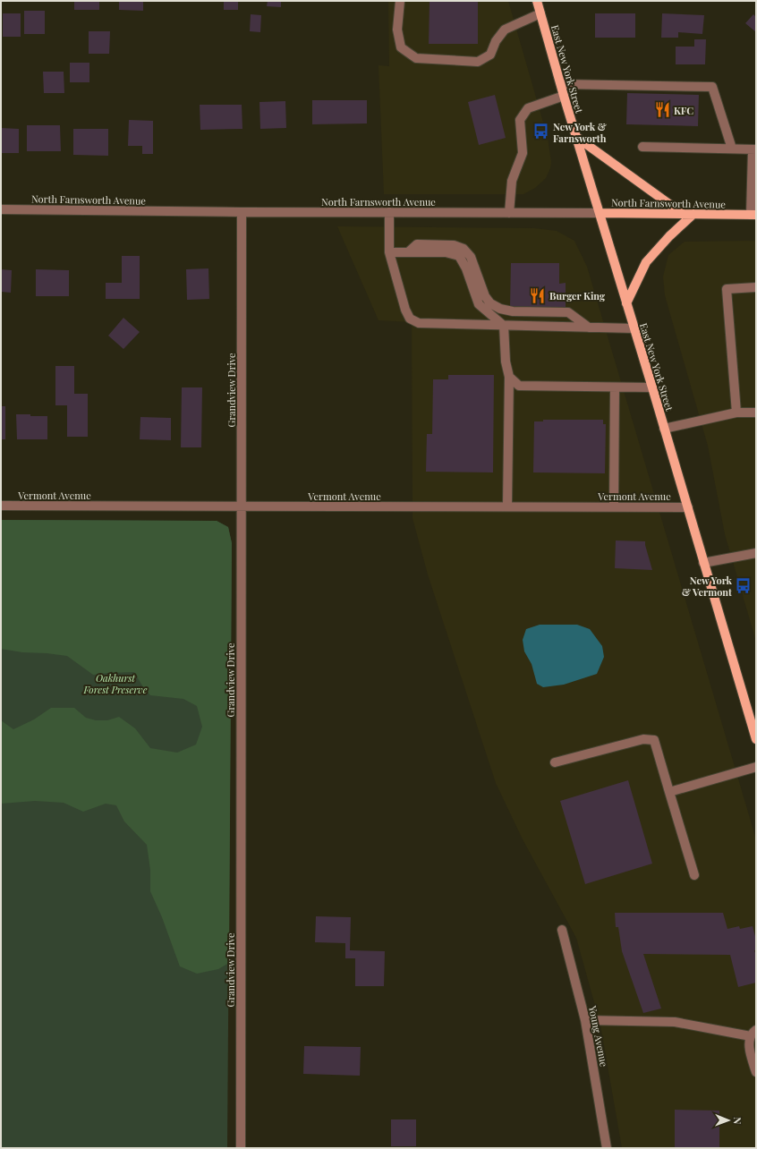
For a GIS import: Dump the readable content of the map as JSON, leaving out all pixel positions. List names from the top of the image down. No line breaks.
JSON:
{"streets":{"main road":["East New York Street","North Farnsworth Avenue"],"street":["Grandview Drive","Vermont Avenue","Young Avenue"]},"crossings":[["East New York Street","North Farnsworth Avenue"],["East New York Street","Vermont Avenue"],["North Farnsworth Avenue","Grandview Drive"],["Grandview Drive","Vermont Avenue"]],"parks":["Oakhurst Forest Preserve"],"places":{"restaurant":["KFC","Burger King"],"bus stop":["New York & Farnsworth","New York & Vermont"]},"north":"right"}
